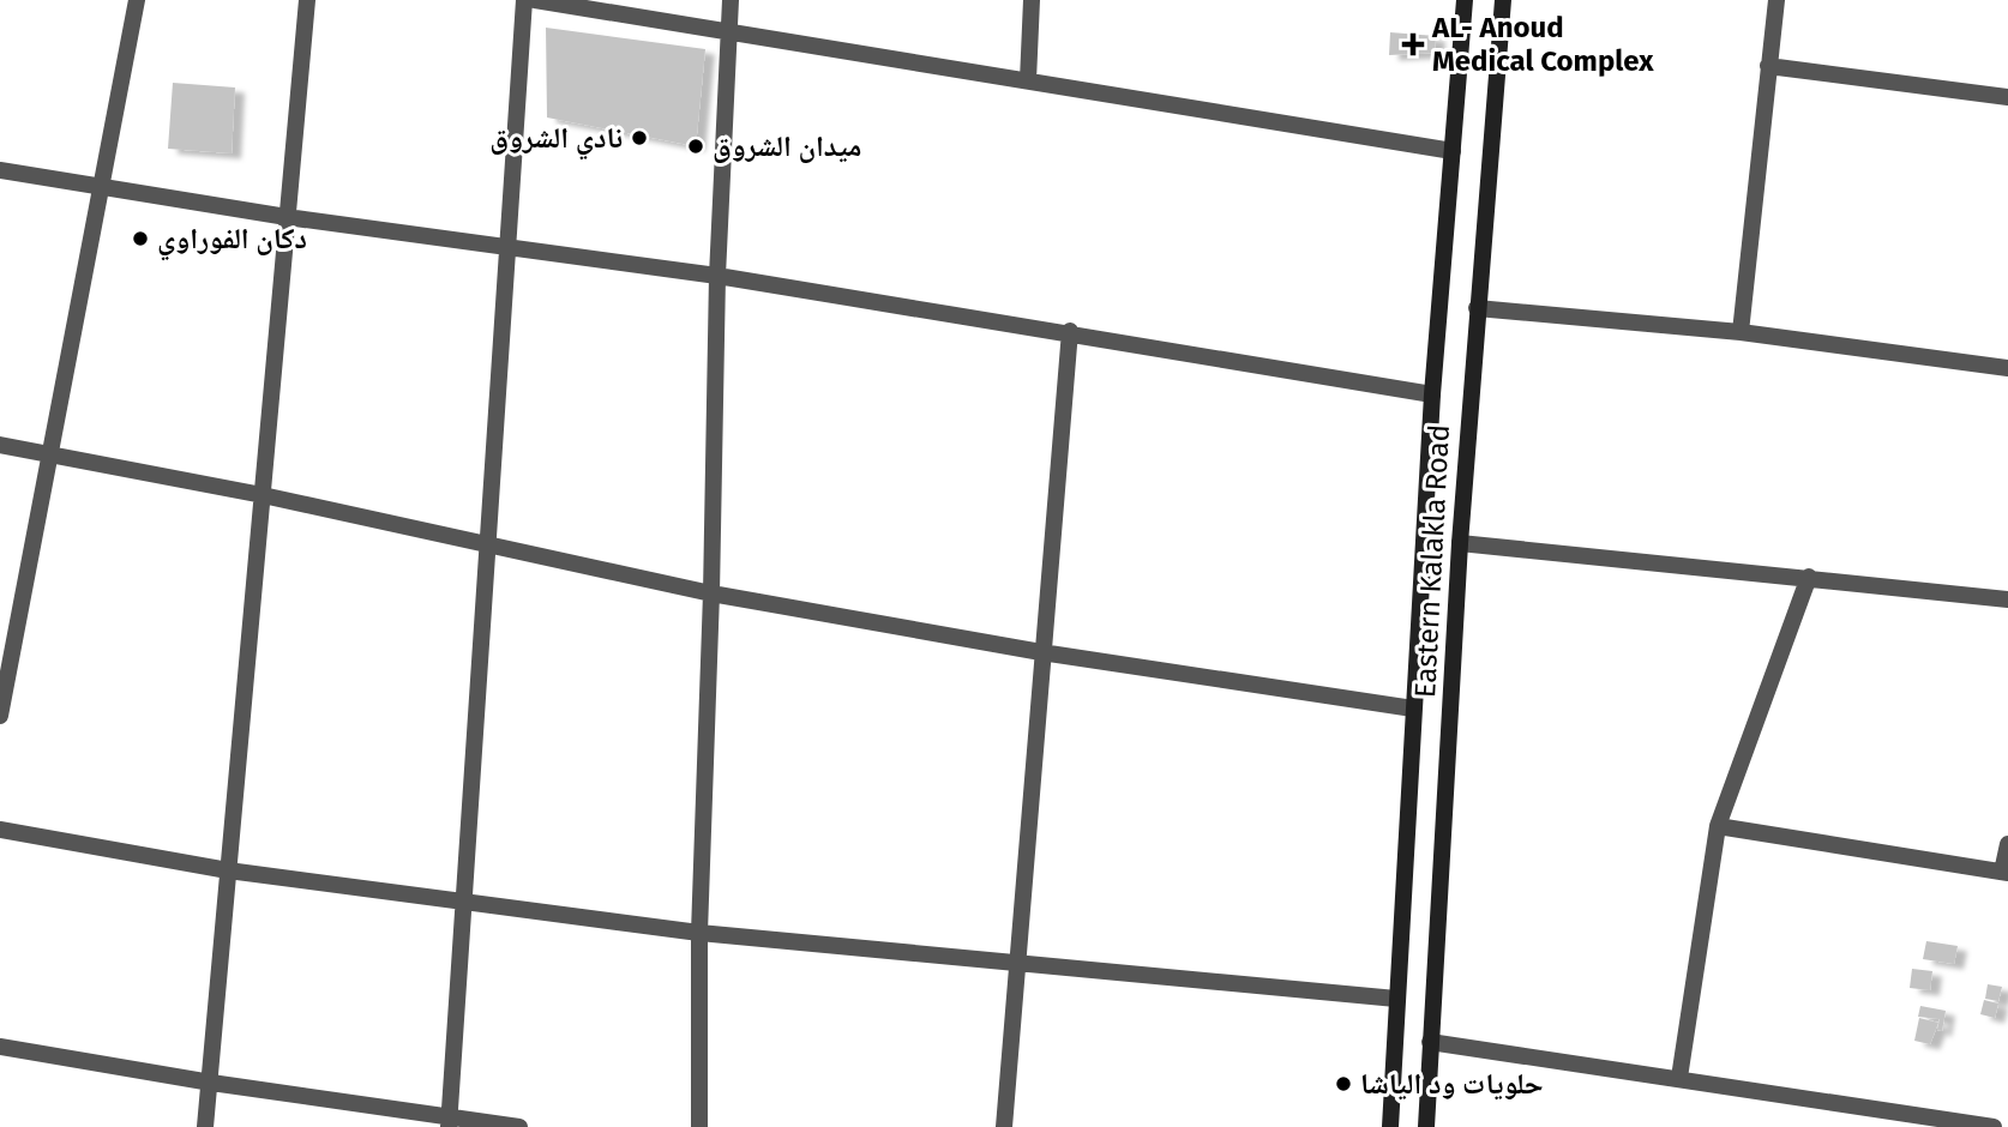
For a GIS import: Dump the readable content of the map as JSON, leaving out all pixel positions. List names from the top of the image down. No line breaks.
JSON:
{"streets":{"street":["Eastern Kalakla Road"]},"places":{"health":["AL- Anoud Medical Complex"],"other":["نادي الشروق","ميدان الشروق","دكان الفوراوي","حلويات ود الياشا"]}}
